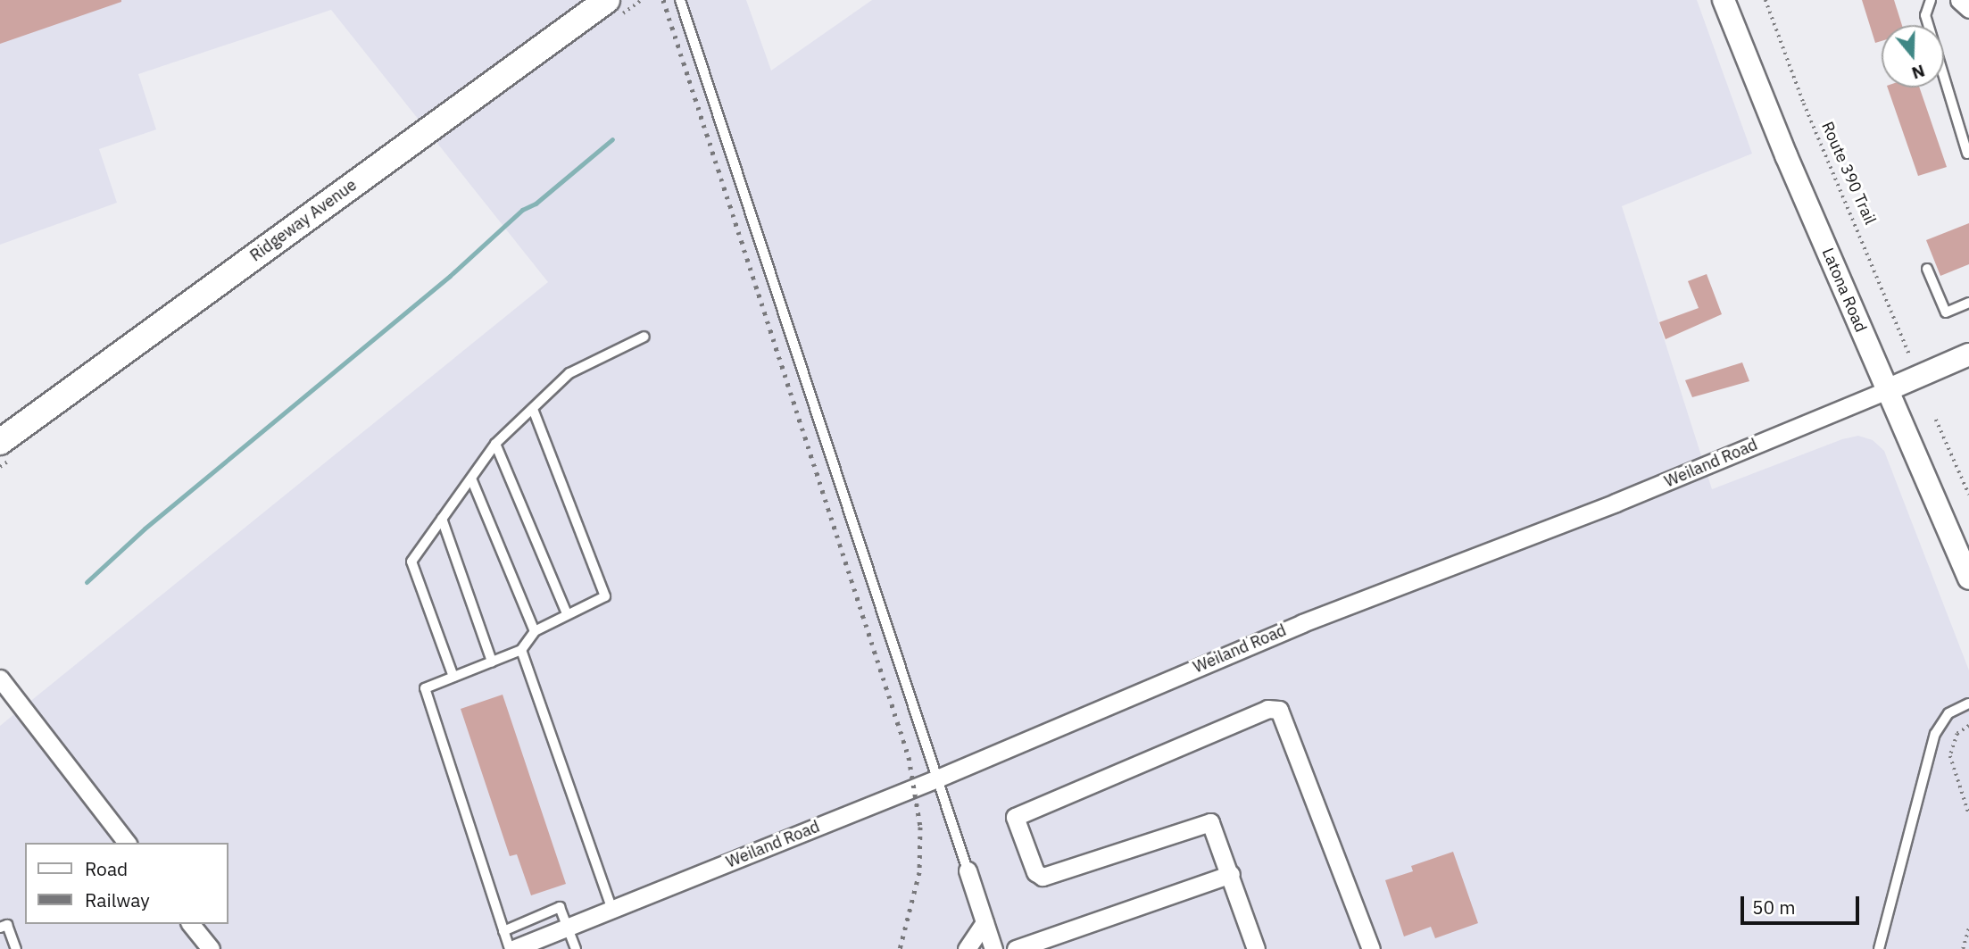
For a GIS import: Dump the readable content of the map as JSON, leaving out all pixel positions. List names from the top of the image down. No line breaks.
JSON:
{"streets":{"main road":["Ridgeway Avenue"],"street":["Latona Road","Weiland Road"],"path":["Route 390 Trail"]},"crossings":[["Latona Road","Weiland Road"]],"legend":["Road","Railway"],"scale_bar":"50 m","north":"bottom"}
